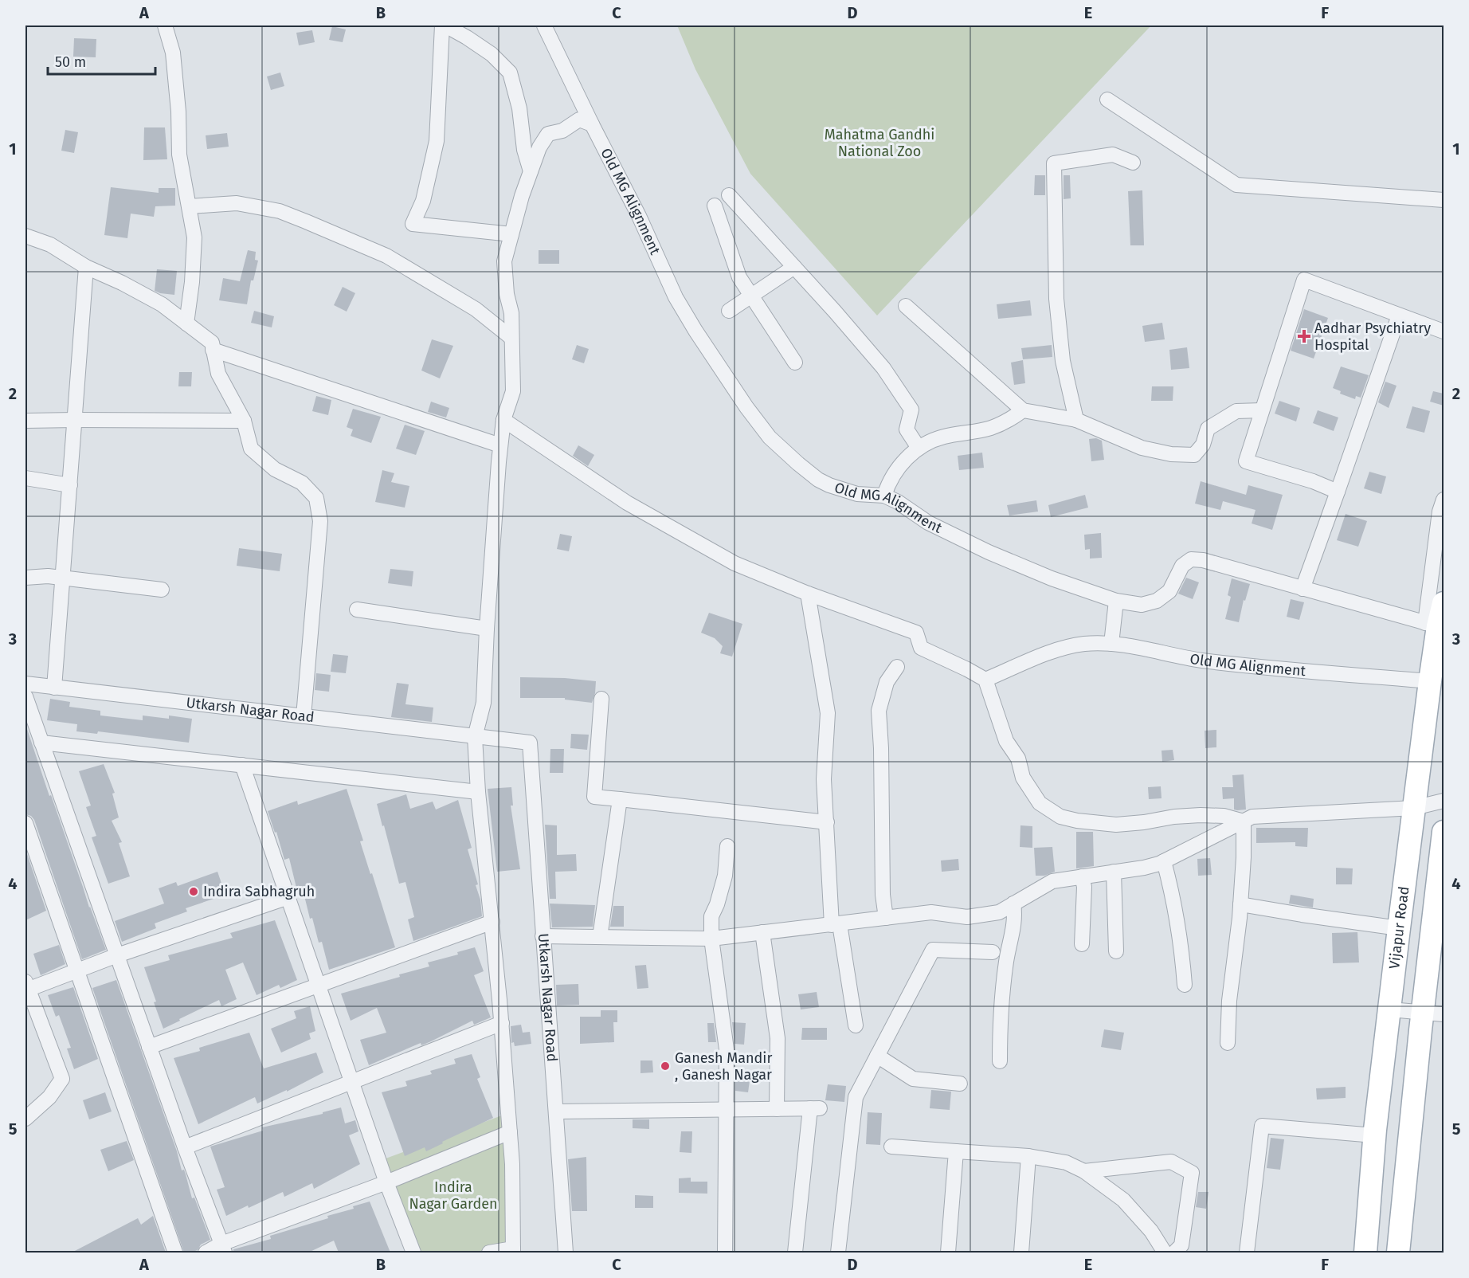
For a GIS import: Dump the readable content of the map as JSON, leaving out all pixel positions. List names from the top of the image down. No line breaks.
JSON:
{"streets":{"main road":["Vijapur Road"],"street":["Old MG Alignment","Utkarsh Nagar Road"]},"crossings":[["Old MG Alignment","Vijapur Road"]],"parks":["Mahatma Gandhi National Zoo","Indira Nagar Garden"],"places":{"health":["Aadhar Psychiatry Hospital"],"other":["Indira Sabhagruh","Ganesh Mandir , Ganesh Nagar"]},"scale_bar":"50 m","grid":{"columns":["A","B","C","D","E","F"],"rows":["1","2","3","4","5"]}}
